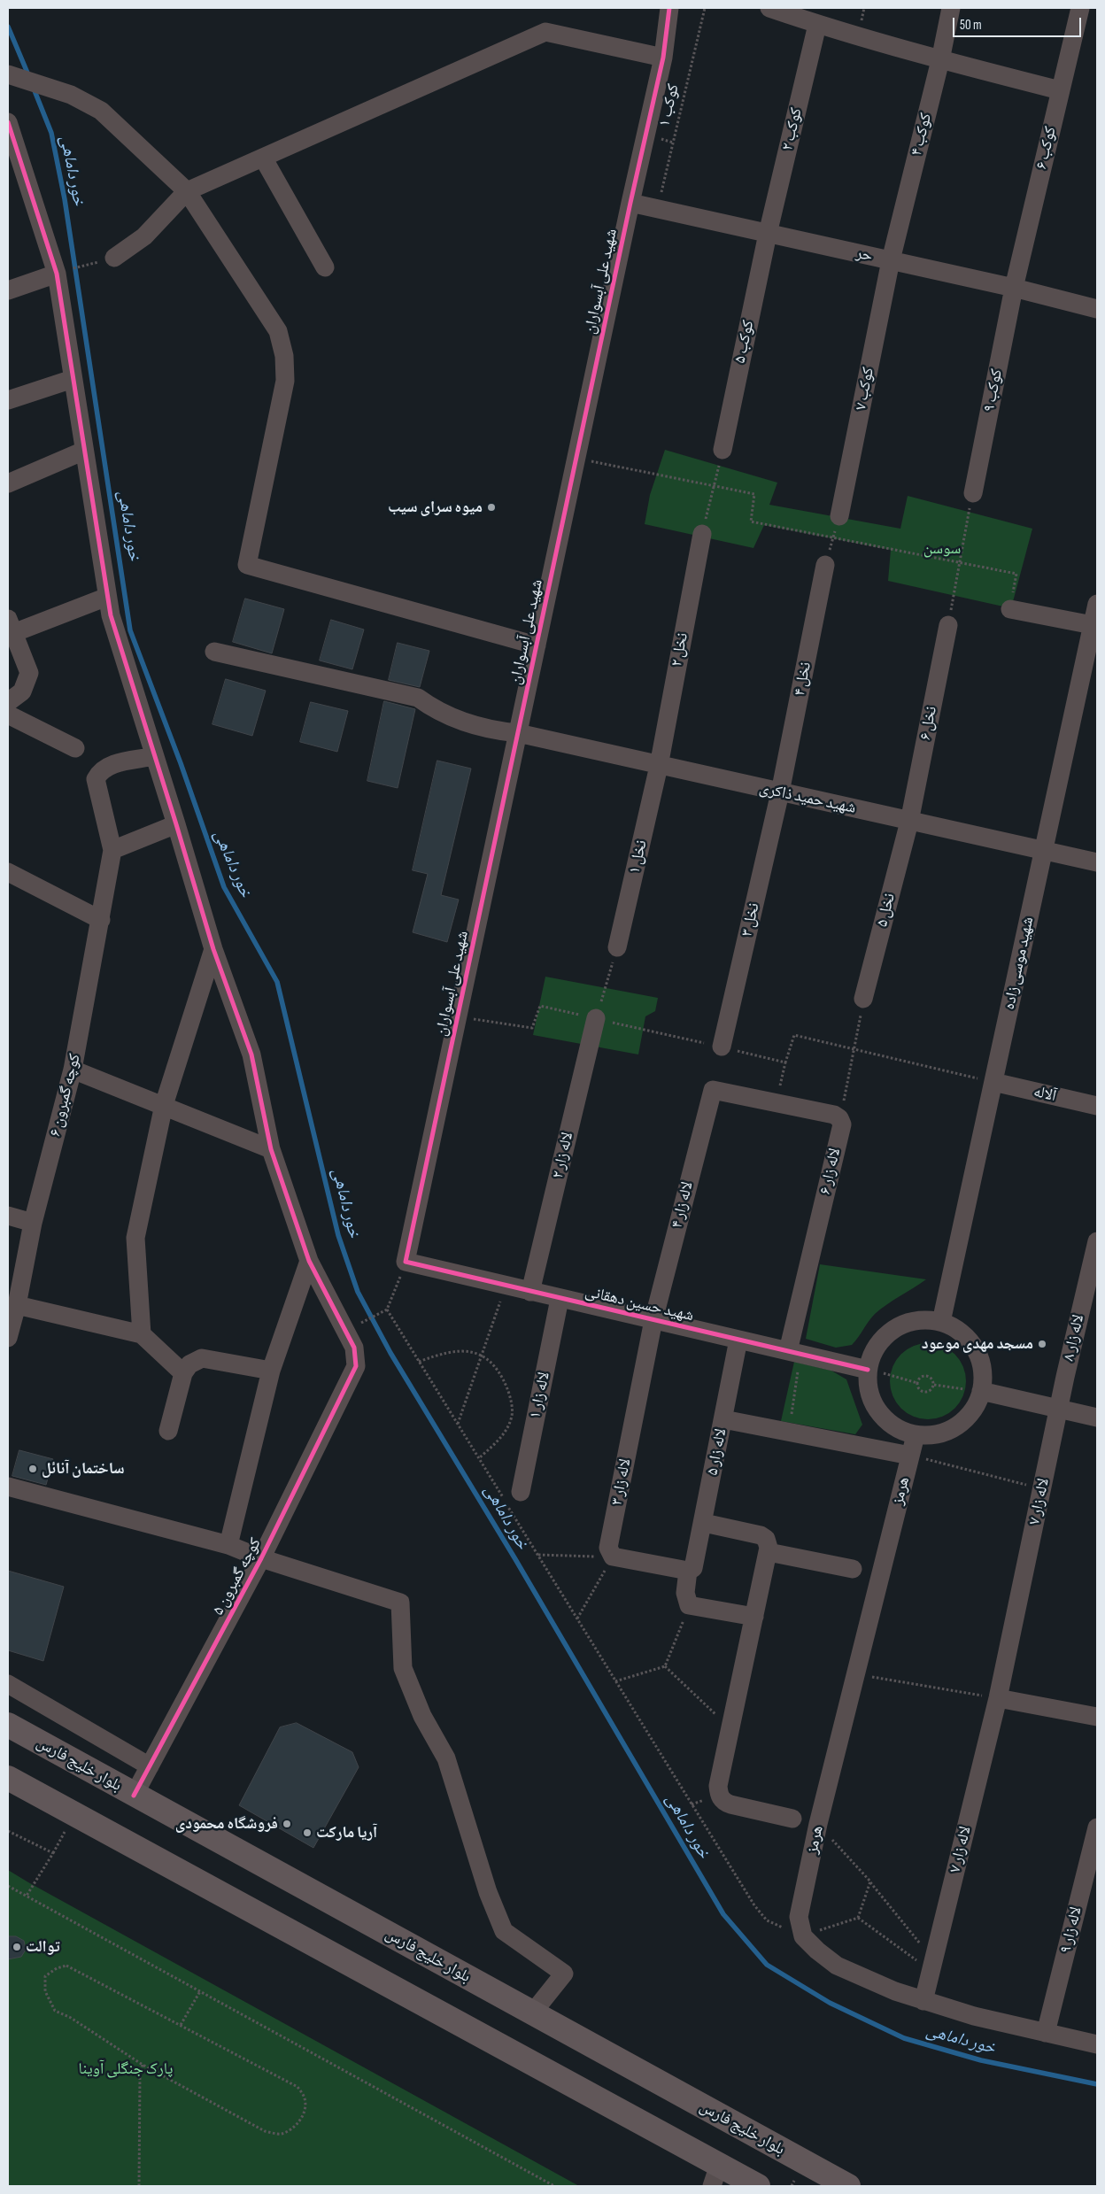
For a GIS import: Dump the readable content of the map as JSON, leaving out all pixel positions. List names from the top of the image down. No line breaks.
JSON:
{"streets":{"main road":["بلوار خلیج فارس"],"street":["کوکب ۲","کوکب ۴","کوکب ۶","حر","شهید علی آبسواران","کوکب ۵","کوکب ۷","کوکب ۹","نخل ۲","نخل ۴","نخل ۶","شهید حمید ذاکری","نخل ۱","نخل ۵","نخل ۳","شهید موسی زاده","آلاله","کوچه گمبرون ۶","لاله زار ۲","لاله زار ۶","لاله زار ۴","شهید حسین دهقانی","لاله زار ۸","لاله زار ۱","لاله زار ۵","لاله زار ۳","هرمز","لاله زار ۷","کوچه گمبرون ۵","لاله زار ۹"],"cycle path":["کوکب ۱"]},"crossings":[["کوکب ۱","حر"],["کوکب ۲","حر"],["کوکب ۲","کوکب ۵"],["کوکب ۴","حر"],["کوکب ۴","کوکب ۷"],["کوکب ۶","حر"],["کوکب ۶","کوکب ۹"],["حر","شهید علی آبسواران"],["حر","کوکب ۵"],["حر","کوکب ۷"],["حر","کوکب ۹"],["شهید علی آبسواران","شهید حمید ذاکری"],["شهید علی آبسواران","شهید حسین دهقانی"],["نخل ۲","شهید حمید ذاکری"],["نخل ۲","نخل ۱"],["نخل ۴","شهید حمید ذاکری"],["نخل ۴","نخل ۳"],["نخل ۶","شهید حمید ذاکری"],["نخل ۶","نخل ۵"],["شهید حمید ذاکری","نخل ۱"],["شهید حمید ذاکری","نخل ۵"],["شهید حمید ذاکری","نخل ۳"],["شهید حمید ذاکری","شهید موسی زاده"],["شهید موسی زاده","آلاله"],["لاله زار ۲","شهید حسین دهقانی"],["لاله زار ۶","شهید حسین دهقانی"],["لاله زار ۴","شهید حسین دهقانی"],["لاله زار ۴","لاله زار ۳"],["شهید حسین دهقانی","لاله زار ۱"],["شهید حسین دهقانی","لاله زار ۵"],["شهید حسین دهقانی","لاله زار ۳"],["لاله زار ۸","لاله زار ۷"],["کوچه گمبرون ۵","بلوار خلیج فارس"]],"water":["خور داماهی"],"parks":["سوسن","پارک جنگلی آوینا"],"places":["میوه سرای سیب","مسجد مهدی موعود","ساختمان آنائل","فروشگاه محمودی","آریا مارکت","توالت"],"scale_bar":"50 m"}
